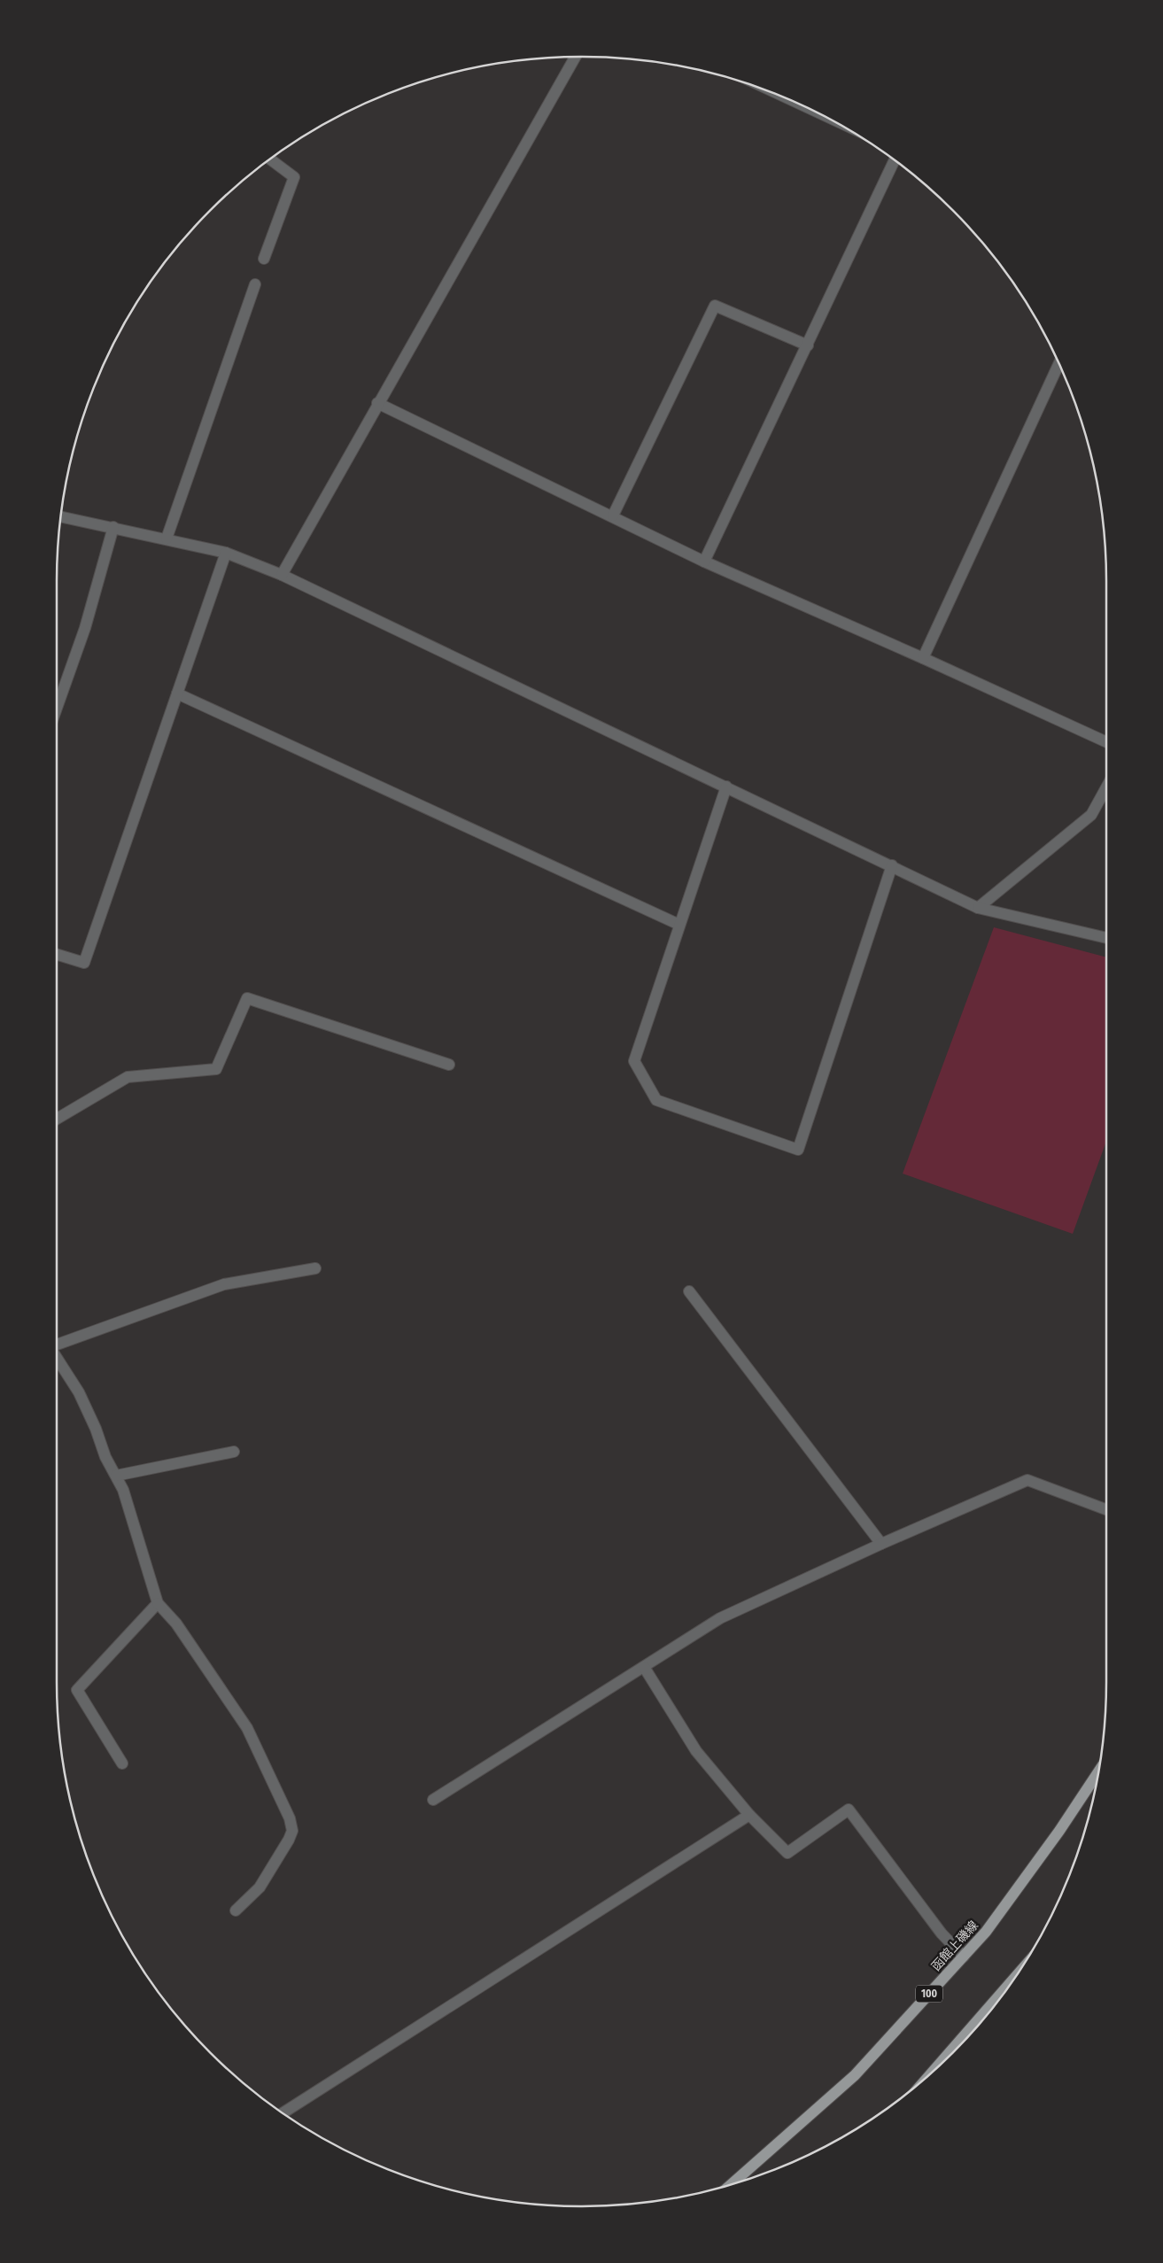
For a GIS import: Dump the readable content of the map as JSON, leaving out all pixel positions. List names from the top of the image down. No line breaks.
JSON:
{"streets":{"main road":["函館上磯線","100"]}}
